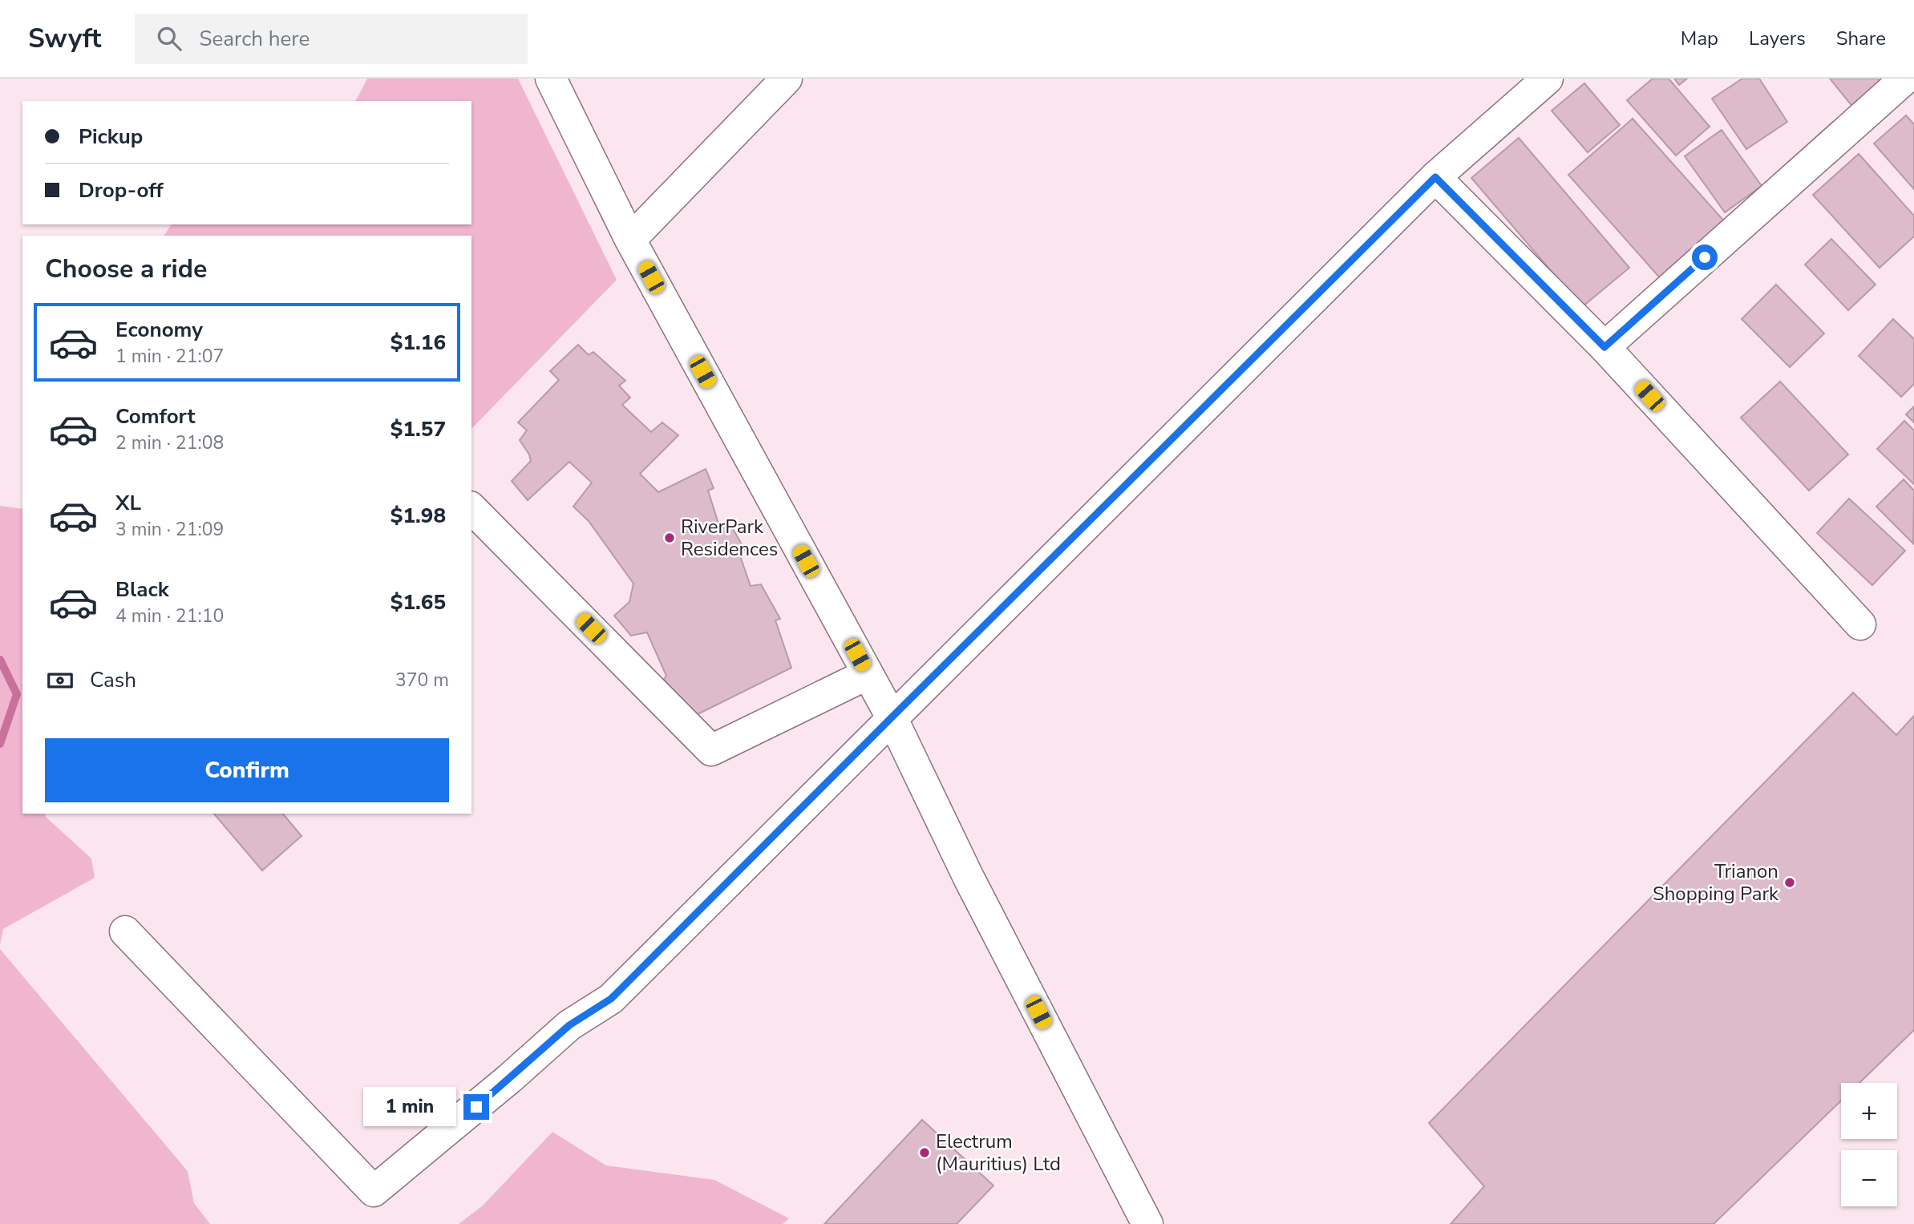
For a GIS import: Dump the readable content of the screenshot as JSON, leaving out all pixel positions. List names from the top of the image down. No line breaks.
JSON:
{"places":["RiverPark Residences","Trianon Shopping Park","Electrum (Mauritius) Ltd"],"page":{"header":"Swyft","search":"Search here","nav":["Map","Layers","Share"],"banner":["Pickup","Drop-off"],"heading":"Choose a ride","list":[{"name":"Economy","note":"1 min · 21:07","value":"$1.16"},{"name":"Comfort","note":"2 min · 21:08","value":"$1.57"},{"name":"XL","note":"3 min · 21:09","value":"$1.98"},{"name":"Black","note":"4 min · 21:10","value":"$1.65"}],"pay":["Cash","370 m"],"buttons":"Confirm","map_buttons":["+","−"],"bubble":"1 min"}}
